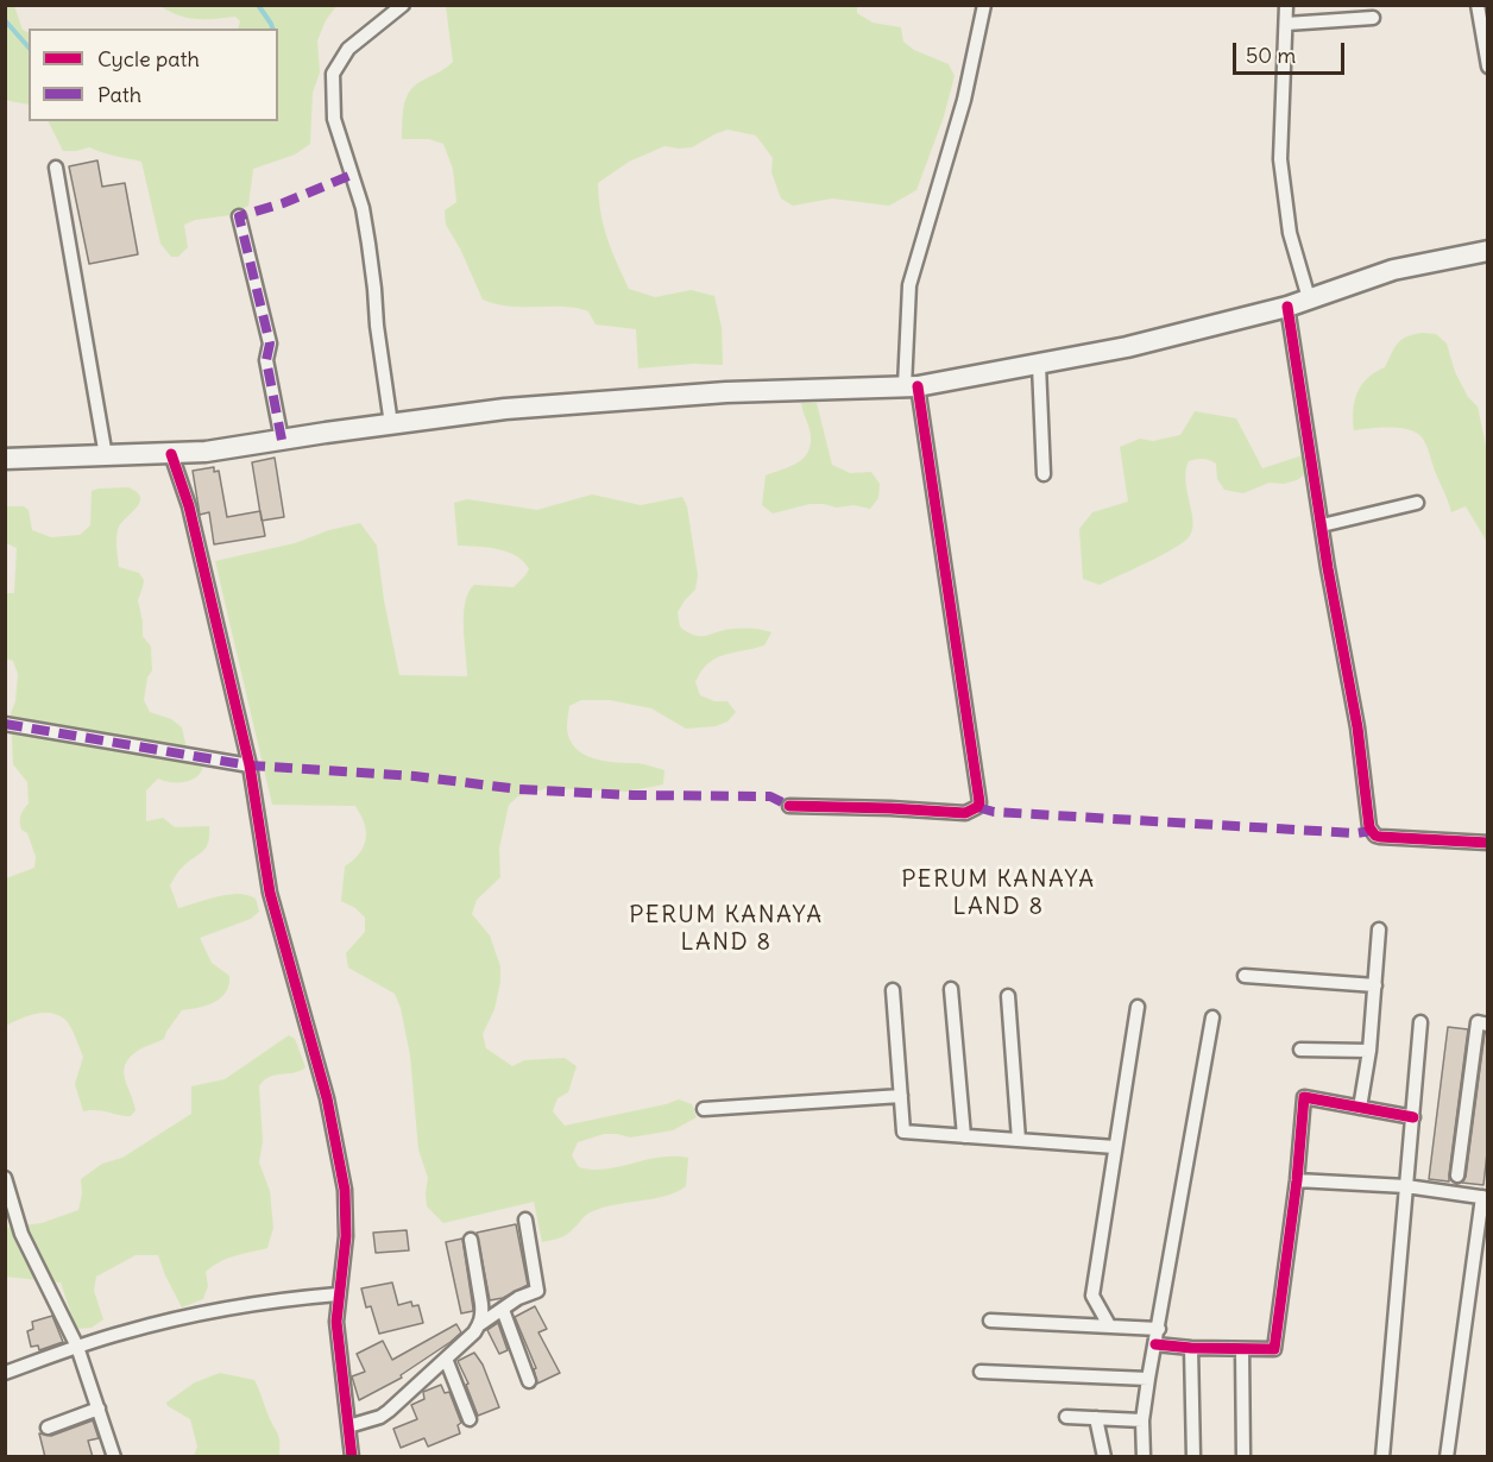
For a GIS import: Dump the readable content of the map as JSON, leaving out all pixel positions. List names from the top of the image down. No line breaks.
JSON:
{"districts":["PERUM KANAYA LAND 8","PERUM KANAYA LAND 8"],"legend":["Cycle path","Path"],"scale_bar":"50 m"}
